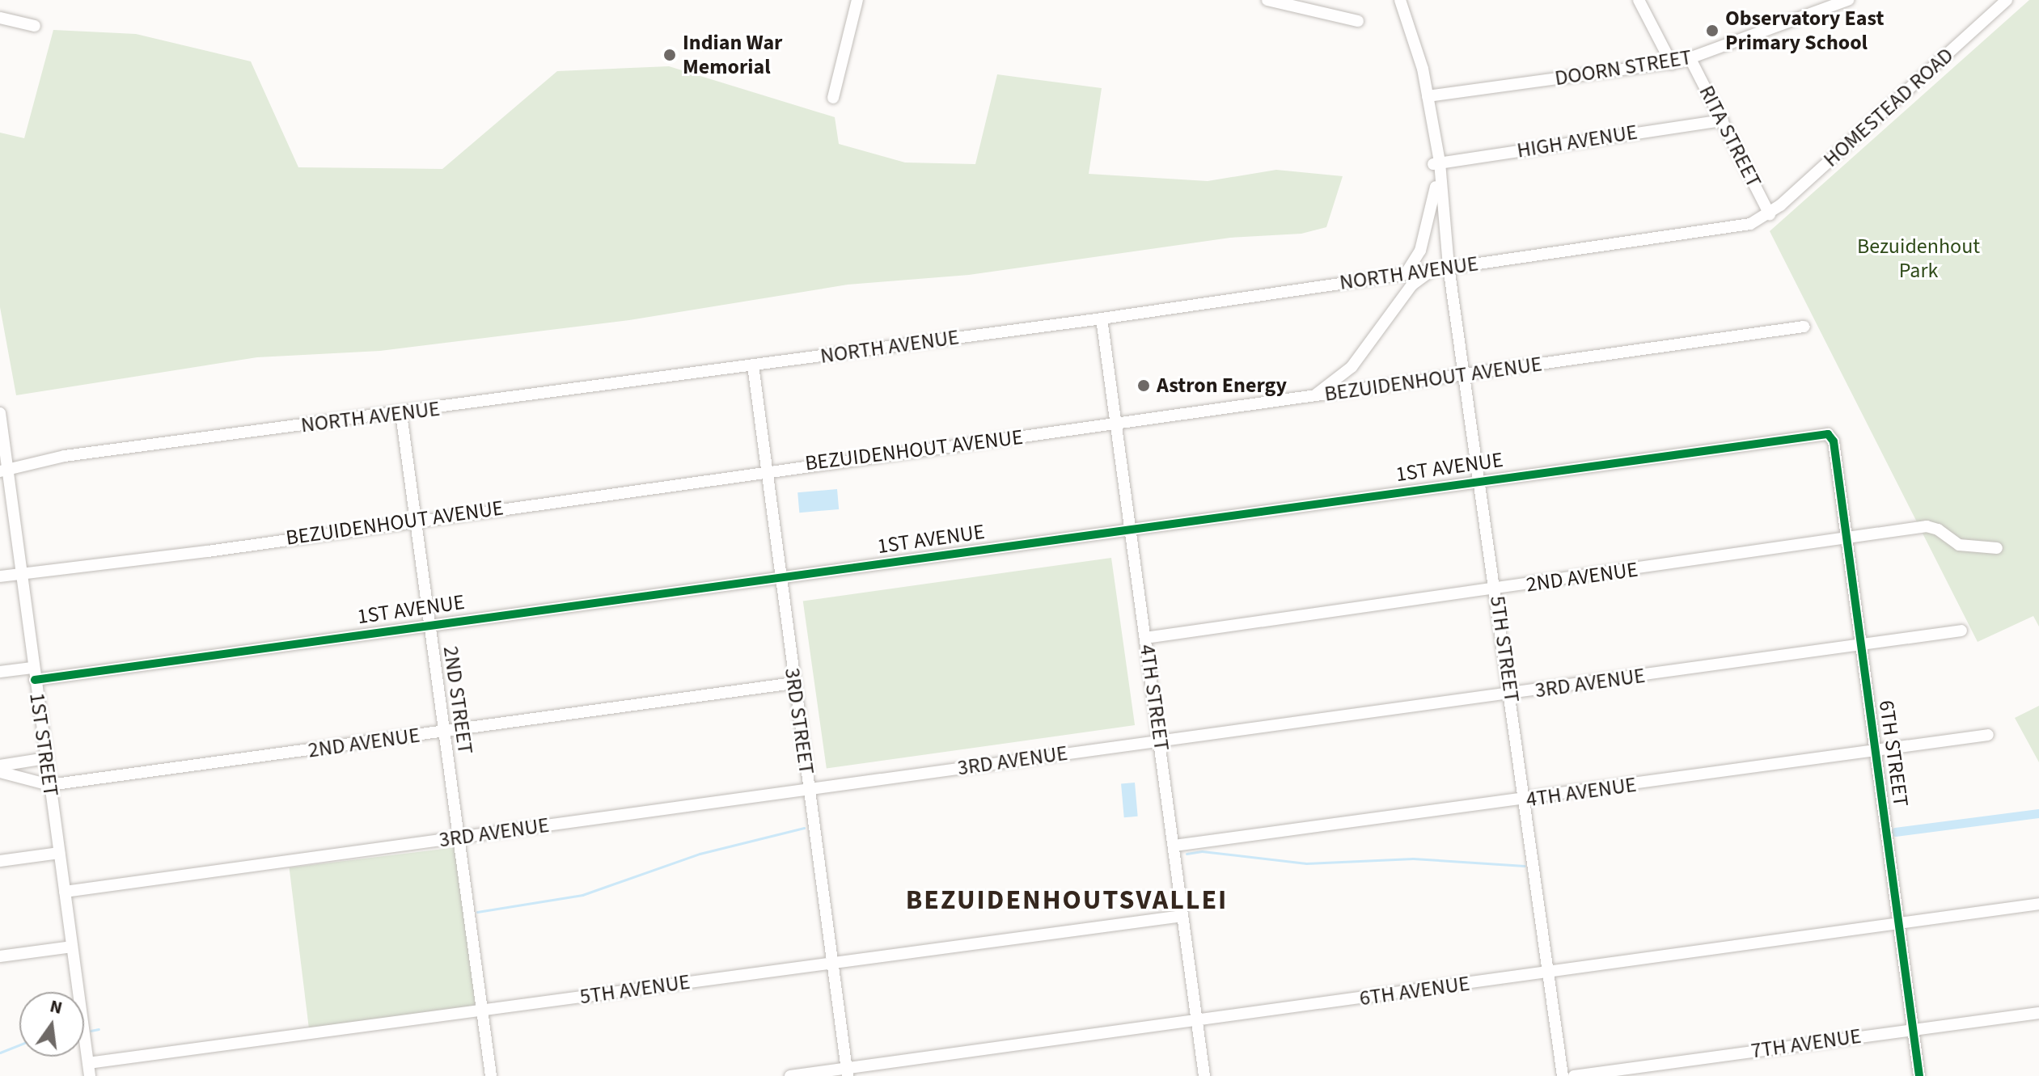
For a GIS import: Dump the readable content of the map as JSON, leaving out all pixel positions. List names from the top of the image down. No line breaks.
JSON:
{"streets":{"street":["DOORN STREET","HOMESTEAD ROAD","RITA STREET","HIGH AVENUE","NORTH AVENUE","BEZUIDENHOUT AVENUE","1ST AVENUE","2ND AVENUE","5TH STREET","3RD AVENUE","4TH STREET","2ND STREET","3RD STREET","1ST STREET","6TH STREET","4TH AVENUE","5TH AVENUE","6TH AVENUE","7TH AVENUE"]},"crossings":[["DOORN STREET","RITA STREET"],["HOMESTEAD ROAD","RITA STREET"],["HOMESTEAD ROAD","NORTH AVENUE"],["RITA STREET","HIGH AVENUE"],["RITA STREET","NORTH AVENUE"],["HIGH AVENUE","5TH STREET"],["NORTH AVENUE","5TH STREET"],["NORTH AVENUE","4TH STREET"],["NORTH AVENUE","2ND STREET"],["NORTH AVENUE","3RD STREET"],["NORTH AVENUE","1ST STREET"],["BEZUIDENHOUT AVENUE","5TH STREET"],["BEZUIDENHOUT AVENUE","4TH STREET"],["BEZUIDENHOUT AVENUE","2ND STREET"],["BEZUIDENHOUT AVENUE","3RD STREET"],["BEZUIDENHOUT AVENUE","1ST STREET"],["1ST AVENUE","5TH STREET"],["1ST AVENUE","4TH STREET"],["1ST AVENUE","2ND STREET"],["1ST AVENUE","3RD STREET"],["1ST AVENUE","1ST STREET"],["1ST AVENUE","6TH STREET"],["2ND AVENUE","5TH STREET"],["2ND AVENUE","4TH STREET"],["2ND AVENUE","2ND STREET"],["2ND AVENUE","3RD STREET"],["2ND AVENUE","1ST STREET"],["2ND AVENUE","6TH STREET"],["5TH STREET","3RD AVENUE"],["5TH STREET","4TH AVENUE"],["5TH STREET","6TH AVENUE"],["3RD AVENUE","4TH STREET"],["3RD AVENUE","2ND STREET"],["3RD AVENUE","3RD STREET"],["3RD AVENUE","1ST STREET"],["3RD AVENUE","6TH STREET"],["4TH STREET","4TH AVENUE"],["4TH STREET","5TH AVENUE"],["4TH STREET","6TH AVENUE"],["2ND STREET","5TH AVENUE"],["3RD STREET","5TH AVENUE"],["3RD STREET","6TH AVENUE"],["1ST STREET","5TH AVENUE"],["6TH STREET","4TH AVENUE"],["6TH STREET","6TH AVENUE"],["6TH STREET","7TH AVENUE"]],"districts":["BEZUIDENHOUTSVALLEI"],"parks":["Bezuidenhout Park"],"places":["Observatory East Primary School","Indian War Memorial","Astron Energy"],"north":"top"}
